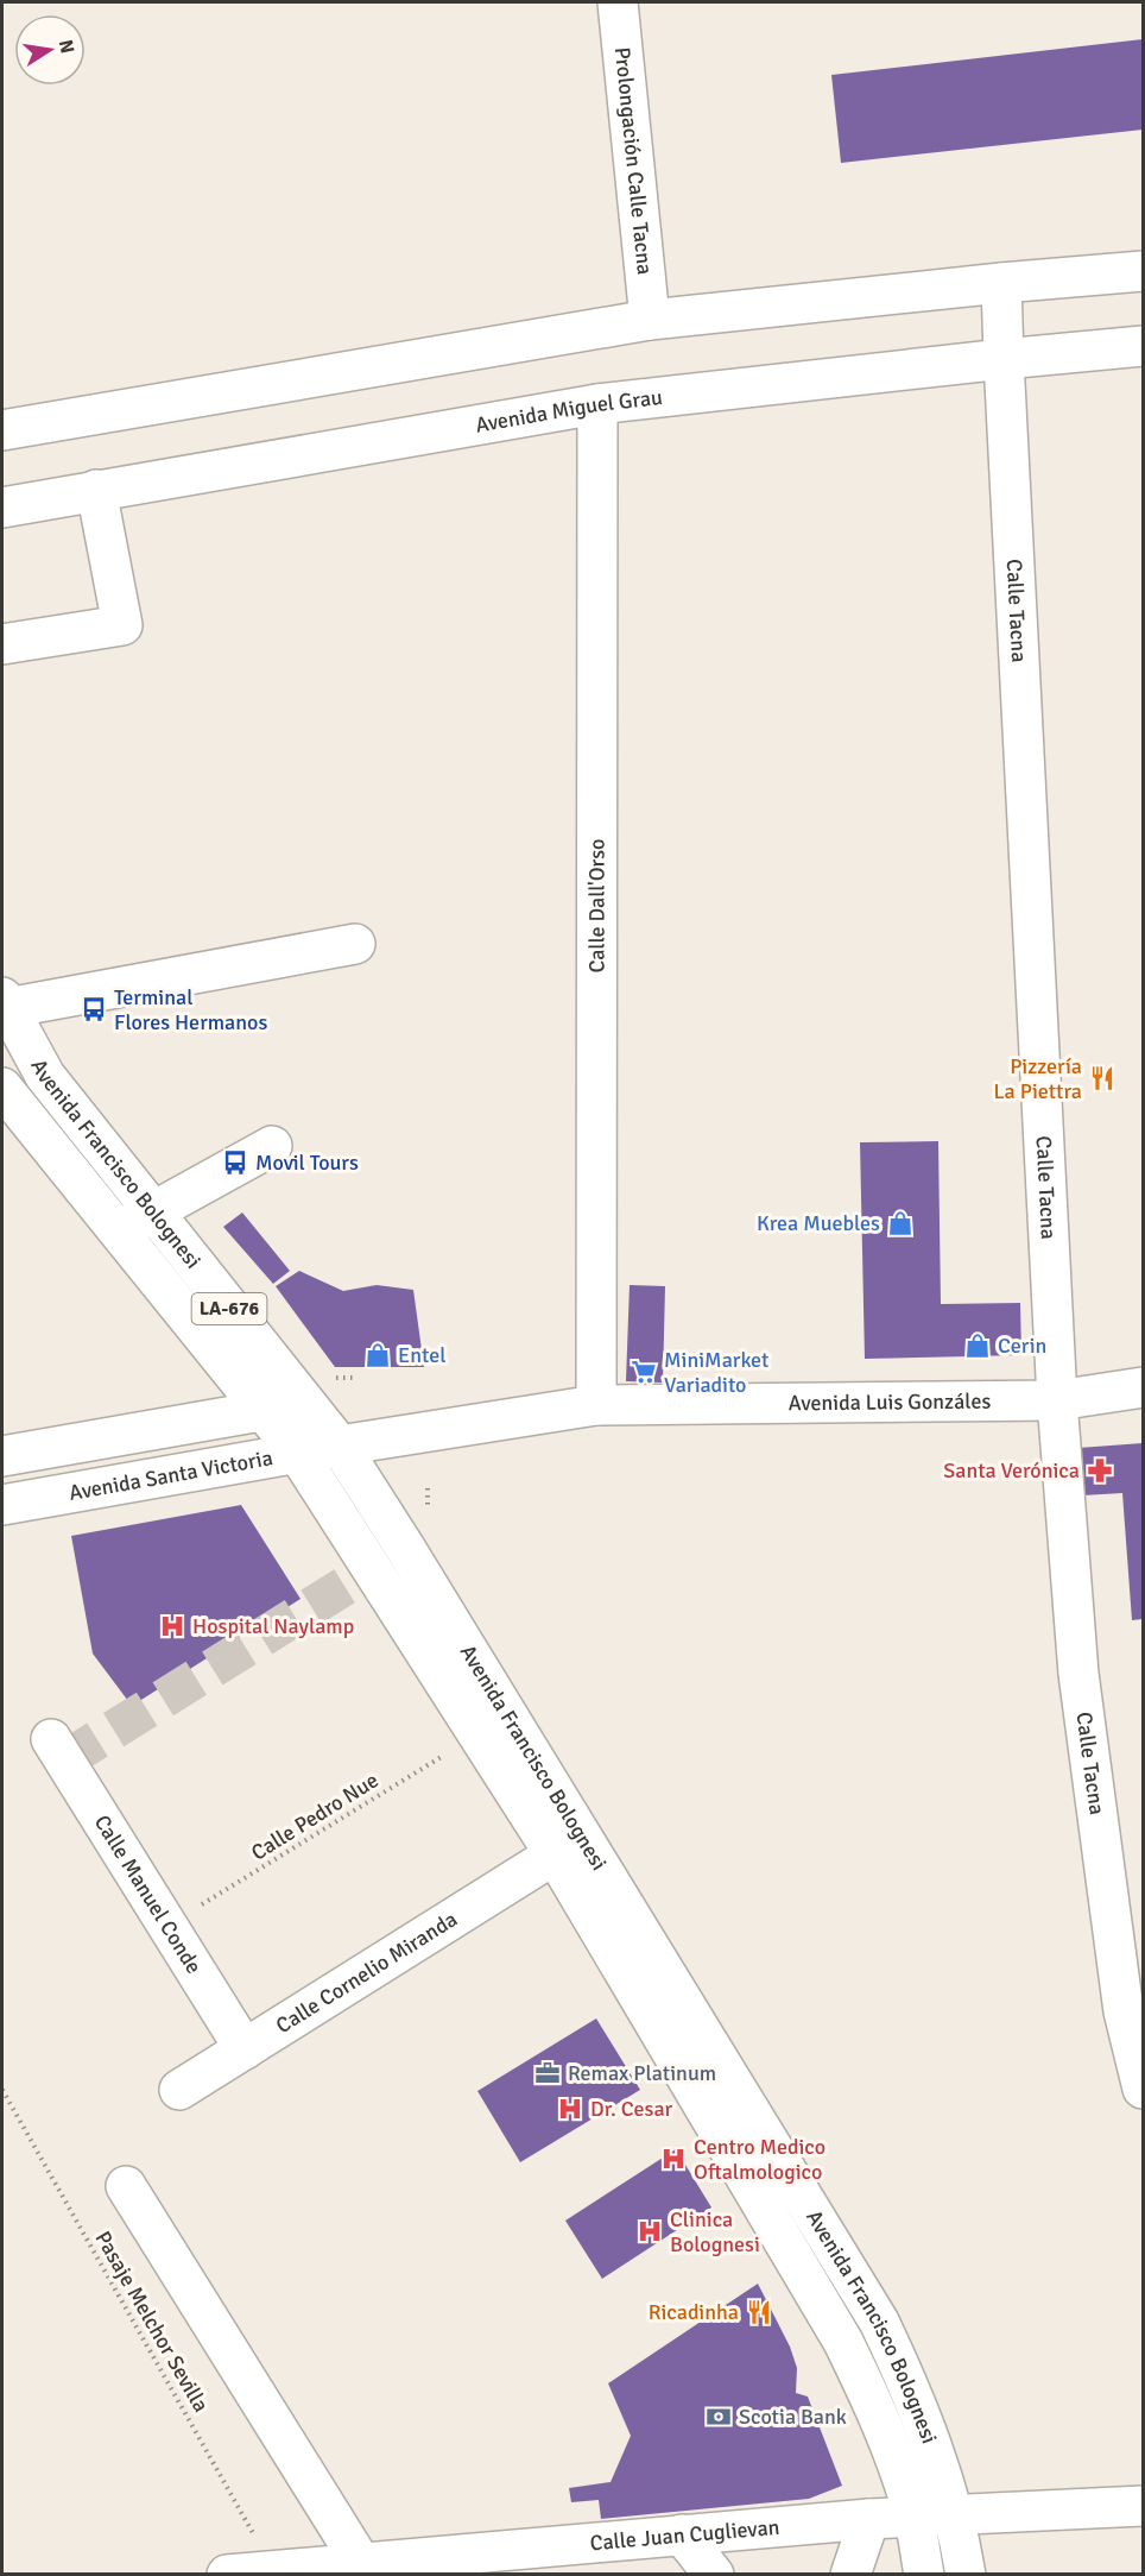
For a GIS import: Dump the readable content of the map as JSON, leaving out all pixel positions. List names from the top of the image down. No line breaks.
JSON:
{"streets":{"main road":["Prolongación Calle Tacna","Avenida Miguel Grau","Calle Tacna","Calle Dall'Orso","Avenida Francisco Bolognesi","LA-676","Avenida Luis Gonzáles","Avenida Santa Victoria","Calle Manuel Conde","Calle Cornelio Miranda","Calle Juan Cuglievan"],"path":["Calle Pedro Nue","Pasaje Melchor Sevilla"]},"crossings":[["Avenida Miguel Grau","Calle Tacna"],["Avenida Miguel Grau","Calle Dall'Orso"],["Calle Tacna","Avenida Luis Gonzáles"],["Calle Dall'Orso","Avenida Luis Gonzáles"],["Avenida Francisco Bolognesi","Avenida Luis Gonzáles"],["Avenida Francisco Bolognesi","Avenida Santa Victoria"],["Avenida Francisco Bolognesi","Calle Pedro Nue"],["Avenida Francisco Bolognesi","Calle Cornelio Miranda"],["Avenida Francisco Bolognesi","Calle Juan Cuglievan"],["Avenida Luis Gonzáles","Avenida Santa Victoria"],["Calle Pedro Nue","Calle Manuel Conde"],["Calle Manuel Conde","Calle Cornelio Miranda"],["Pasaje Melchor Sevilla","Calle Juan Cuglievan"]],"places":{"bus stop":["Terminal Flores Hermanos","Movil Tours"],"restaurant":["Pizzería La Piettra","Ricadinha"],"shop":["Krea Muebles","Cerin","Entel"],"supermarket":["MiniMarket Variadito"],"pharmacy":["Santa Verónica"],"hospital":["Hospital Naylamp","Dr. Cesar","Centro Medico Oftalmologico","Clinica Bolognesi"],"office":["Remax Platinum"],"bank":["Scotia Bank"]},"north":"right"}
